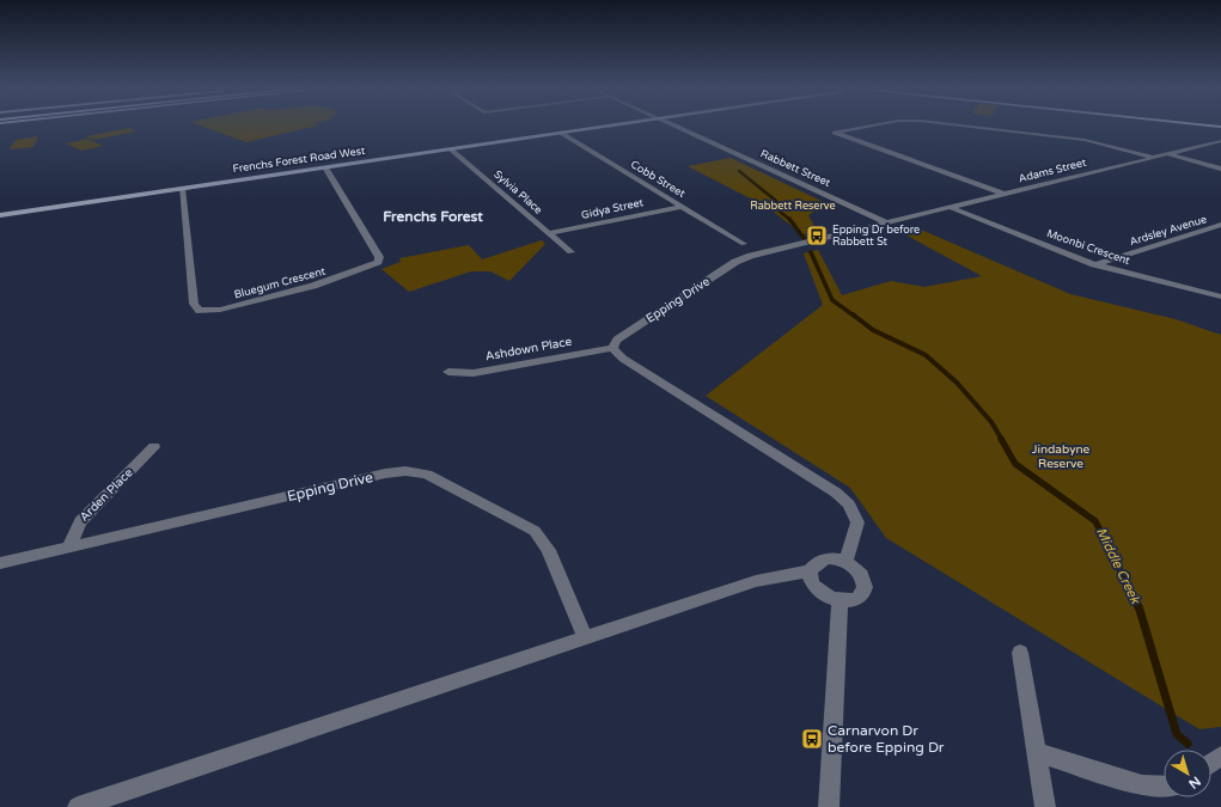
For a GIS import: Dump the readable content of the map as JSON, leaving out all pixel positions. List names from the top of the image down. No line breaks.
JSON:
{"streets":{"main road":["Frenchs Forest Road West"],"street":["Rabbett Street","Adams Street","Cobb Street","Sylvia Place","Gidya Street","Ardsley Avenue","Moonbi Crescent","Bluegum Crescent","Epping Drive","Ashdown Place","Arden Place"]},"crossings":[["Frenchs Forest Road West","Cobb Street"],["Frenchs Forest Road West","Sylvia Place"],["Frenchs Forest Road West","Bluegum Crescent"],["Rabbett Street","Adams Street"],["Rabbett Street","Epping Drive"],["Adams Street","Moonbi Crescent"],["Adams Street","Epping Drive"],["Cobb Street","Gidya Street"],["Sylvia Place","Gidya Street"],["Ardsley Avenue","Moonbi Crescent"],["Epping Drive","Ashdown Place"],["Epping Drive","Arden Place"]],"districts":["Frenchs Forest"],"water":["Middle Creek"],"parks":["Rabbett Reserve","Jindabyne Reserve"],"places":{"bus stop":["Epping Dr before Rabbett St","Carnarvon Dr before Epping Dr"]},"north":"bottom right"}
